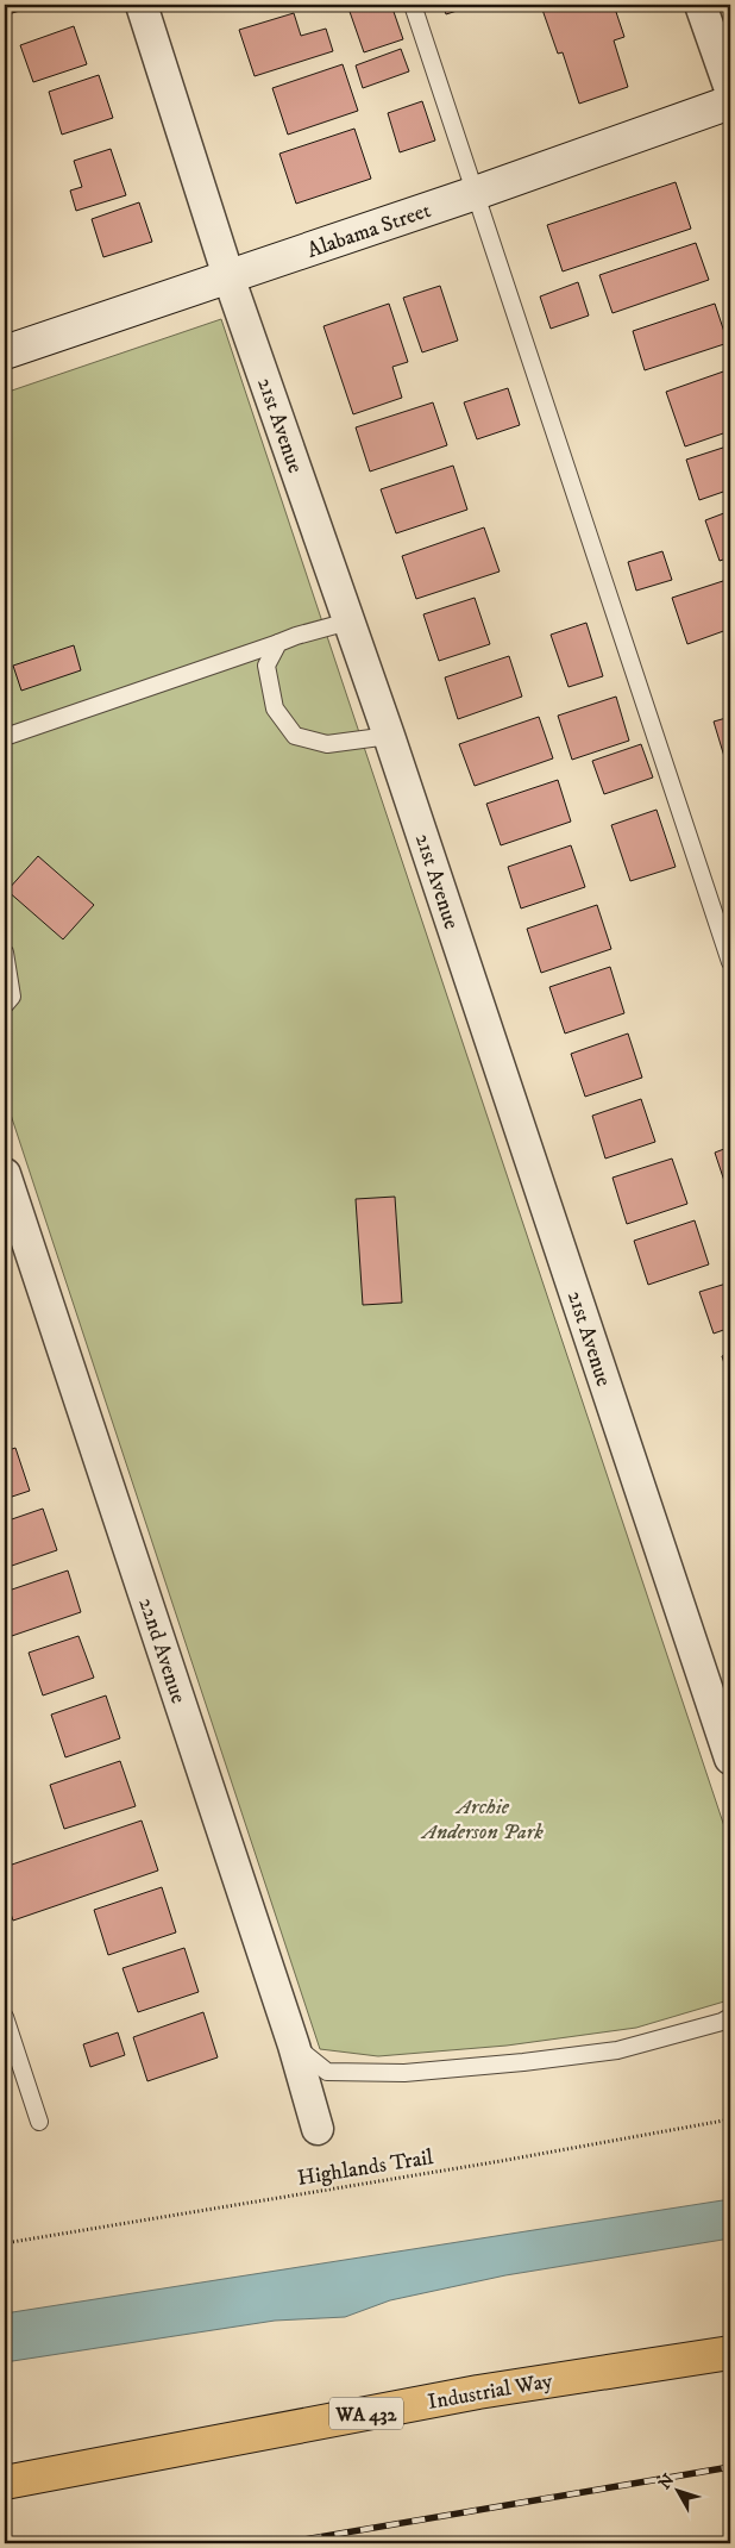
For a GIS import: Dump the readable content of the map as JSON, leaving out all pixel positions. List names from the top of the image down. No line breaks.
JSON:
{"streets":{"main road":["Industrial Way","WA 432"],"street":["Alabama Street","21st Avenue","22nd Avenue"],"path":["Highlands Trail"]},"crossings":[["Alabama Street","21st Avenue"]],"parks":["Archie Anderson Park"],"north":"top left"}
